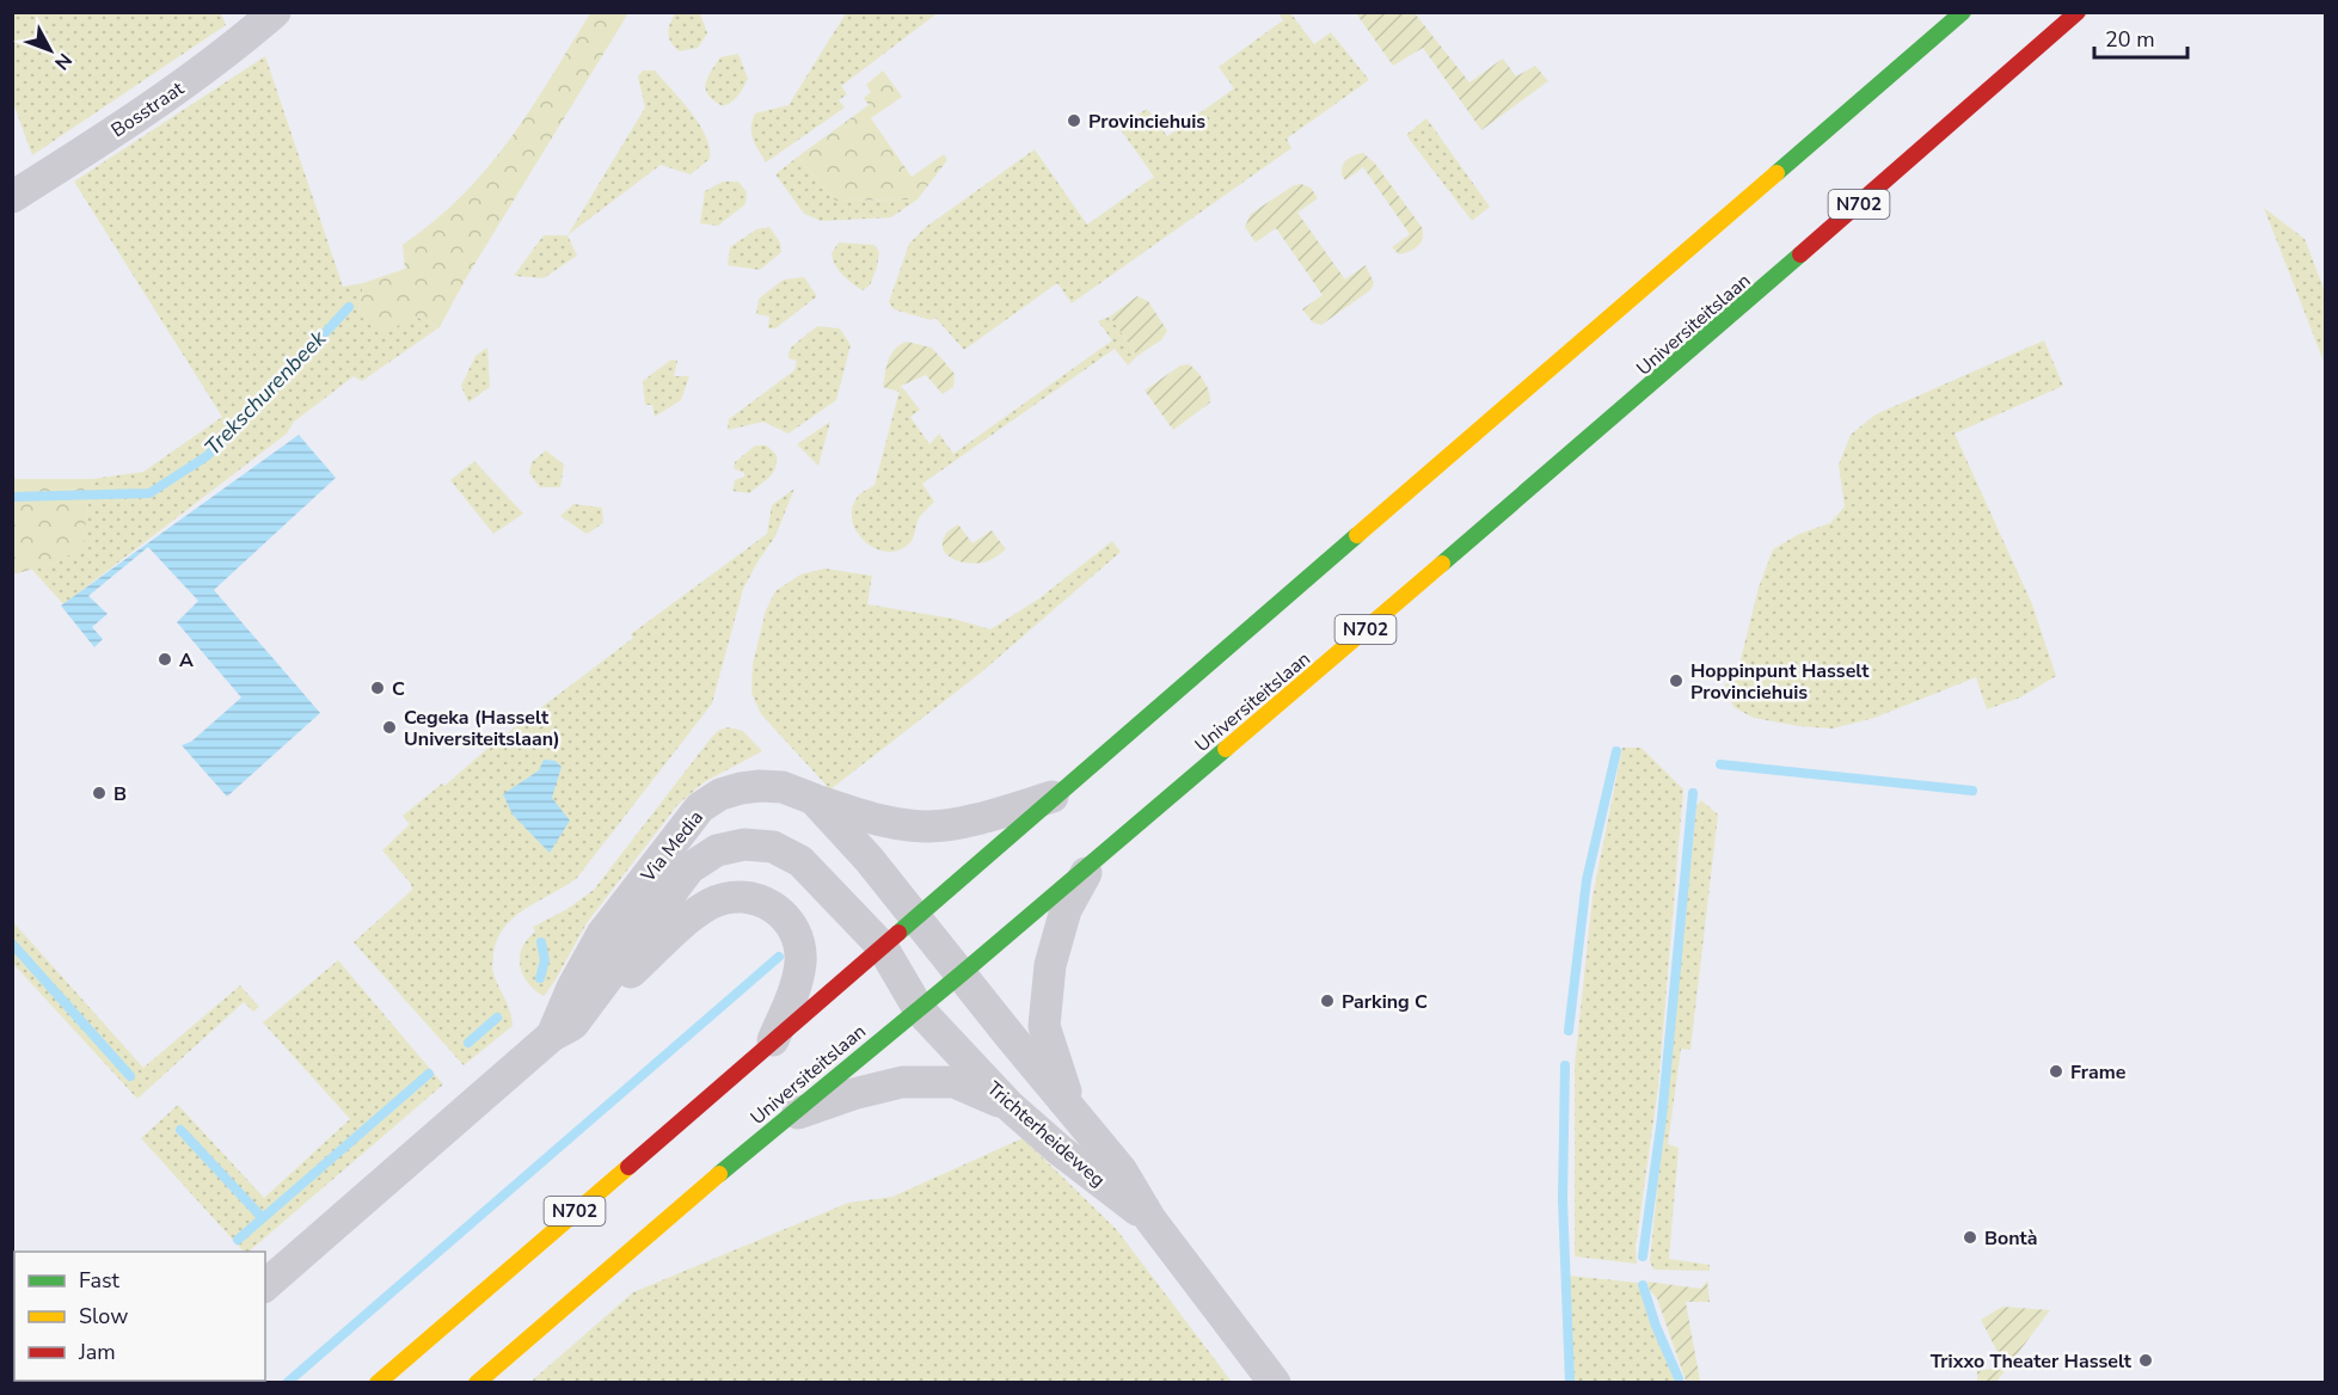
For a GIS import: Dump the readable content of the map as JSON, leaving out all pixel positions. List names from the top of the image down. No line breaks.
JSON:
{"streets":{"highway":["N702","Universiteitslaan"],"street":["Bosstraat","Via Media","Trichterheideweg"]},"crossings":[["N702","Via Media"],["Universiteitslaan","Via Media"],["Universiteitslaan","Trichterheideweg"],["Via Media","Trichterheideweg"]],"water":["Trekschurenbeek"],"places":["Provinciehuis","A","Hoppinpunt Hasselt Provinciehuis","C","Cegeka (Hasselt Universiteitslaan)","B","Parking C","Frame","Bontà","Trixxo Theater Hasselt"],"legend":["Fast","Slow","Jam"],"scale_bar":"20 m","north":"bottom right"}
